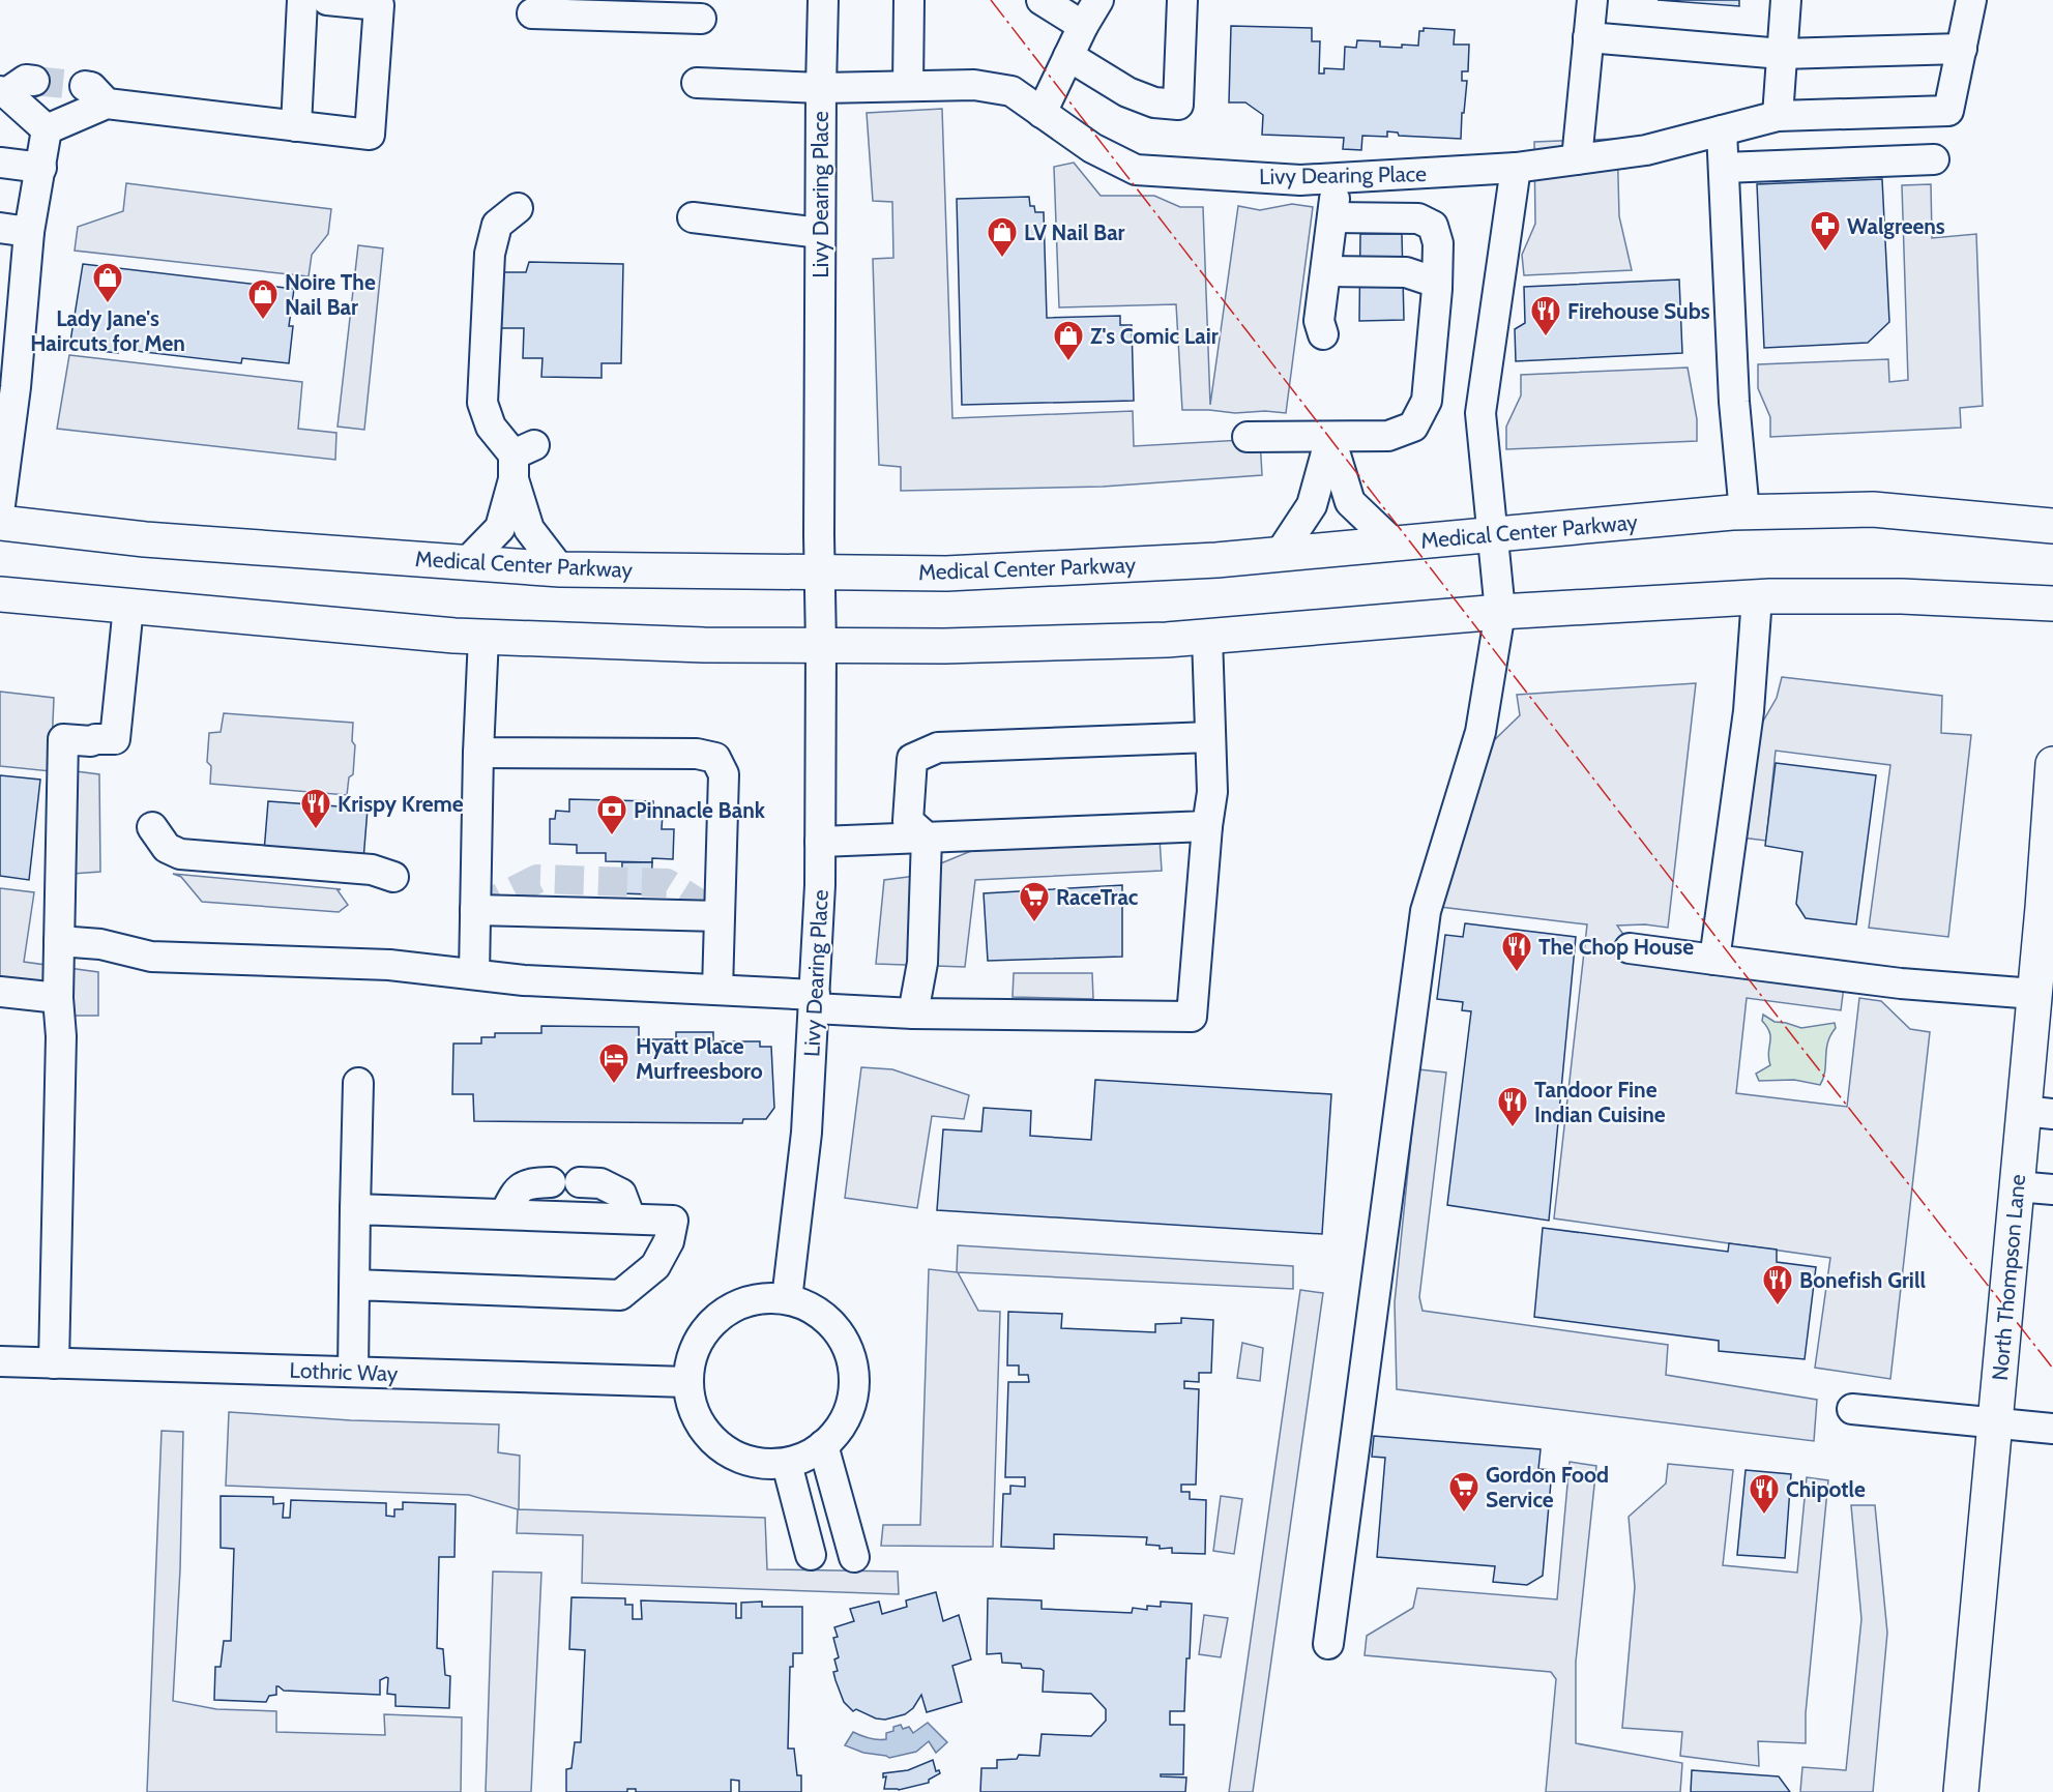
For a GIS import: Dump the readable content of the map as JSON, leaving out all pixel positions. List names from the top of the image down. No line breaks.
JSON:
{"streets":{"main road":["Medical Center Parkway","North Thompson Lane"],"street":["Livy Dearing Place","Lothric Way"]},"crossings":[["Livy Dearing Place","Medical Center Parkway"],["Livy Dearing Place","Lothric Way"]],"places":{"pharmacy":["Walgreens"],"shop":["LV Nail Bar","Lady Jane's Haircuts for Men","Noire The Nail Bar","Z's Comic Lair"],"restaurant":["Firehouse Subs","Krispy Kreme","The Chop House","Tandoor Fine Indian Cuisine","Bonefish Grill","Chipotle"],"bank":["Pinnacle Bank"],"supermarket":["RaceTrac","Gordon Food Service"],"hotel":["Hyatt Place Murfreesboro"]}}
